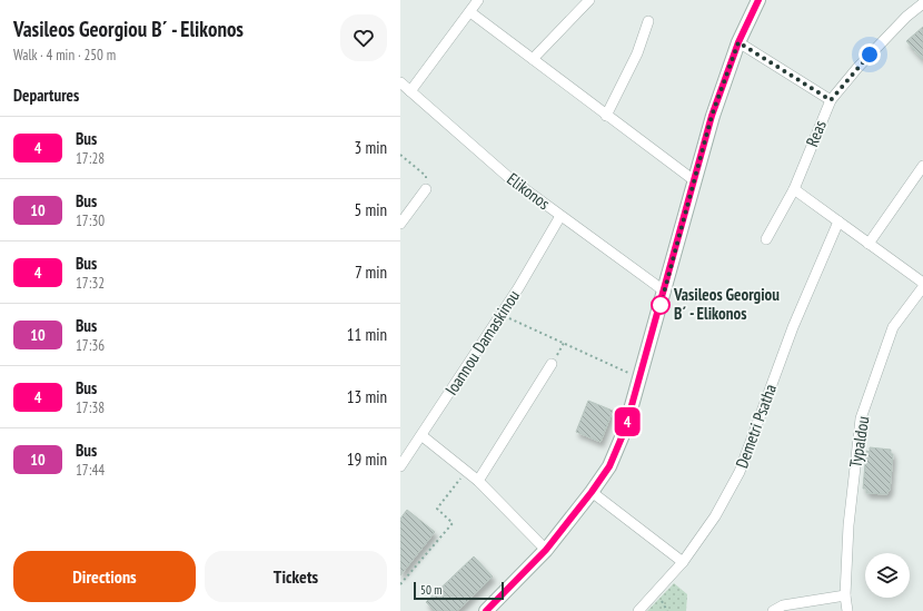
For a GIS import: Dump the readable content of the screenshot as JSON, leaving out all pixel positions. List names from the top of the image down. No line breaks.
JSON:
{"streets":{"street":["Reas","Elikonos","Ioannou Damaskinou","Demetri Psatha","Typaldou"]},"crossings":[["Elikonos","Ioannou Damaskinou"]],"places":["Vasileos Georgiou B´ - Elikonos"],"lines":["bus line 4"],"scale_bar":"50 m","page":{"heading":[["Vasileos Georgiou B´ - Elikonos","Walk · 4 min · 250 m"],"Departures"],"on_map":"4","list":[{"mark":"4","name":"Bus","note":"17:28","value":"3 min"},{"mark":"10","name":"Bus","note":"17:30","value":"5 min"},{"mark":"4","name":"Bus","note":"17:32","value":"7 min"},{"mark":"10","name":"Bus","note":"17:36","value":"11 min"},{"mark":"4","name":"Bus","note":"17:38","value":"13 min"},{"mark":"10","name":"Bus","note":"17:44","value":"19 min"}],"buttons":["Directions","Tickets"],"scale":"50 m"}}
